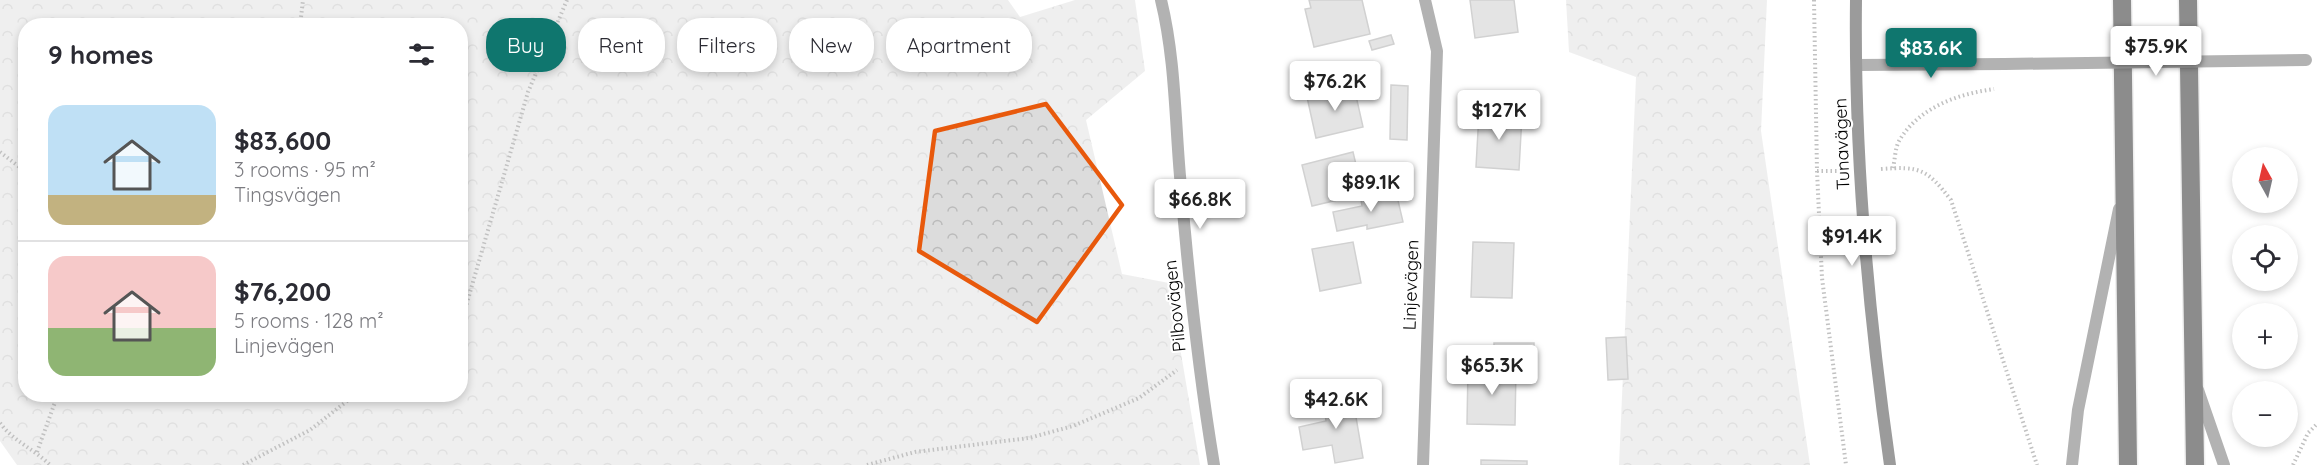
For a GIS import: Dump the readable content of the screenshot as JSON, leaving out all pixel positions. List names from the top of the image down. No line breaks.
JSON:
{"streets":{"street":["Tunavägen","Linjevägen","Pilbovägen"]},"north":"top","page":{"chip":["Buy","Rent","Filters","New","Apartment"],"heading":"9 homes","price":["$75.9K","$83.6K","$76.2K","$127K","$89.1K","$66.8K","$91.4K","$65.3K","$42.6K"],"list":[{"name":"$83,600","note":"3 rooms · 95 m² · Tingsvägen"},{"name":"$76,200","note":"5 rooms · 128 m² · Linjevägen"}],"map_buttons":["+","−"]}}
